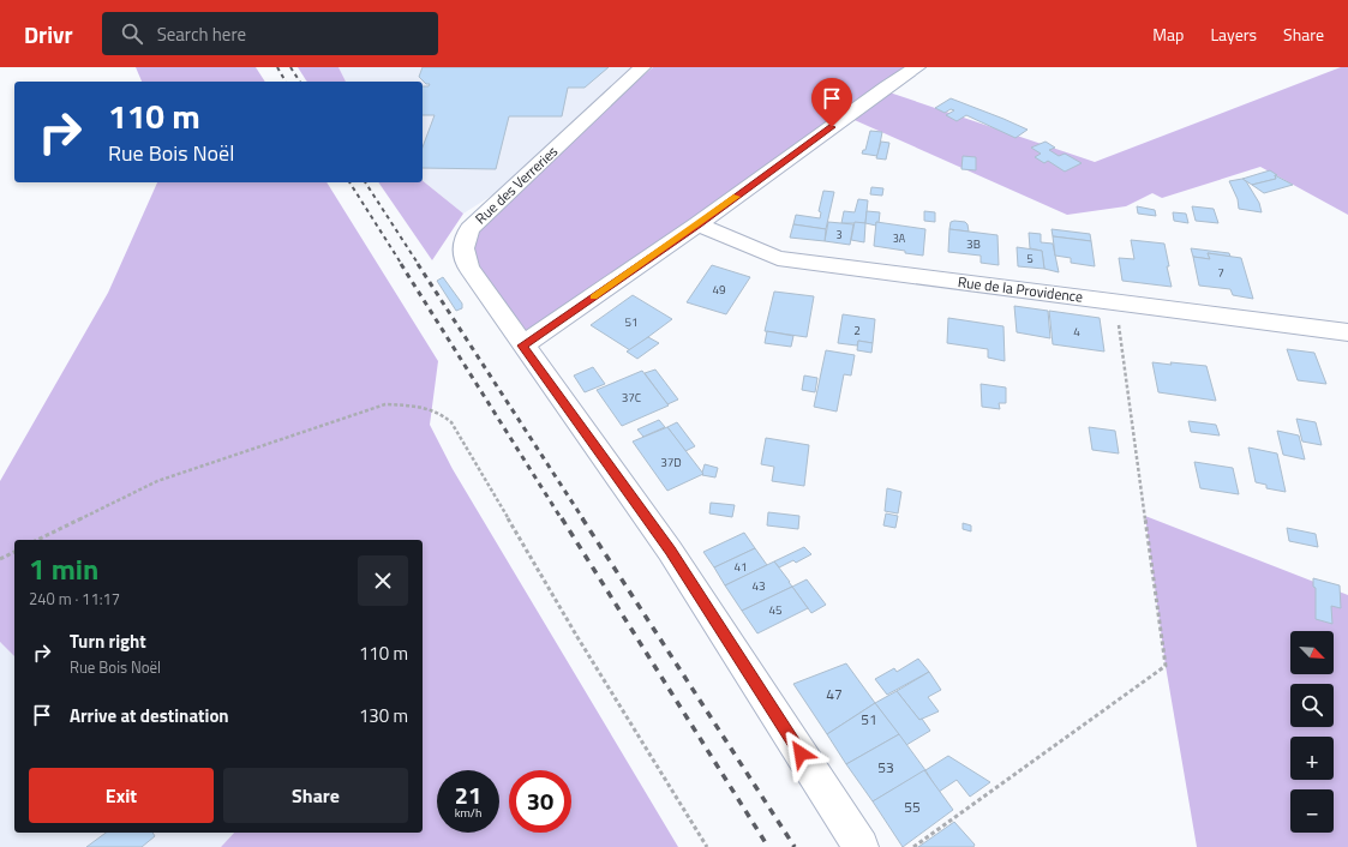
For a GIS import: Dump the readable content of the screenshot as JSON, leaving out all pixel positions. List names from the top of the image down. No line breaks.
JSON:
{"streets":{"street":["Rue des Verreries","Rue de la Providence"]},"house_numbers":["3","3A","3B","5","7","49","51","2","4","37C","37D","41","43","45","47","51","53","55"],"north":"bottom right","page":{"header":"Drivr","search":"Search here","nav":["Map","Layers","Share"],"turn":["110 m","Rue Bois Noël"],"heading":["1 min","240 m · 11:17"],"list":[{"name":"Turn right","note":"Rue Bois Noël","value":"110 m"},{"name":"Arrive at destination","value":"130 m"}],"map_buttons":["+","−"],"buttons":["Exit","Share"],"speed":"21 km/h","limit":"30"}}
